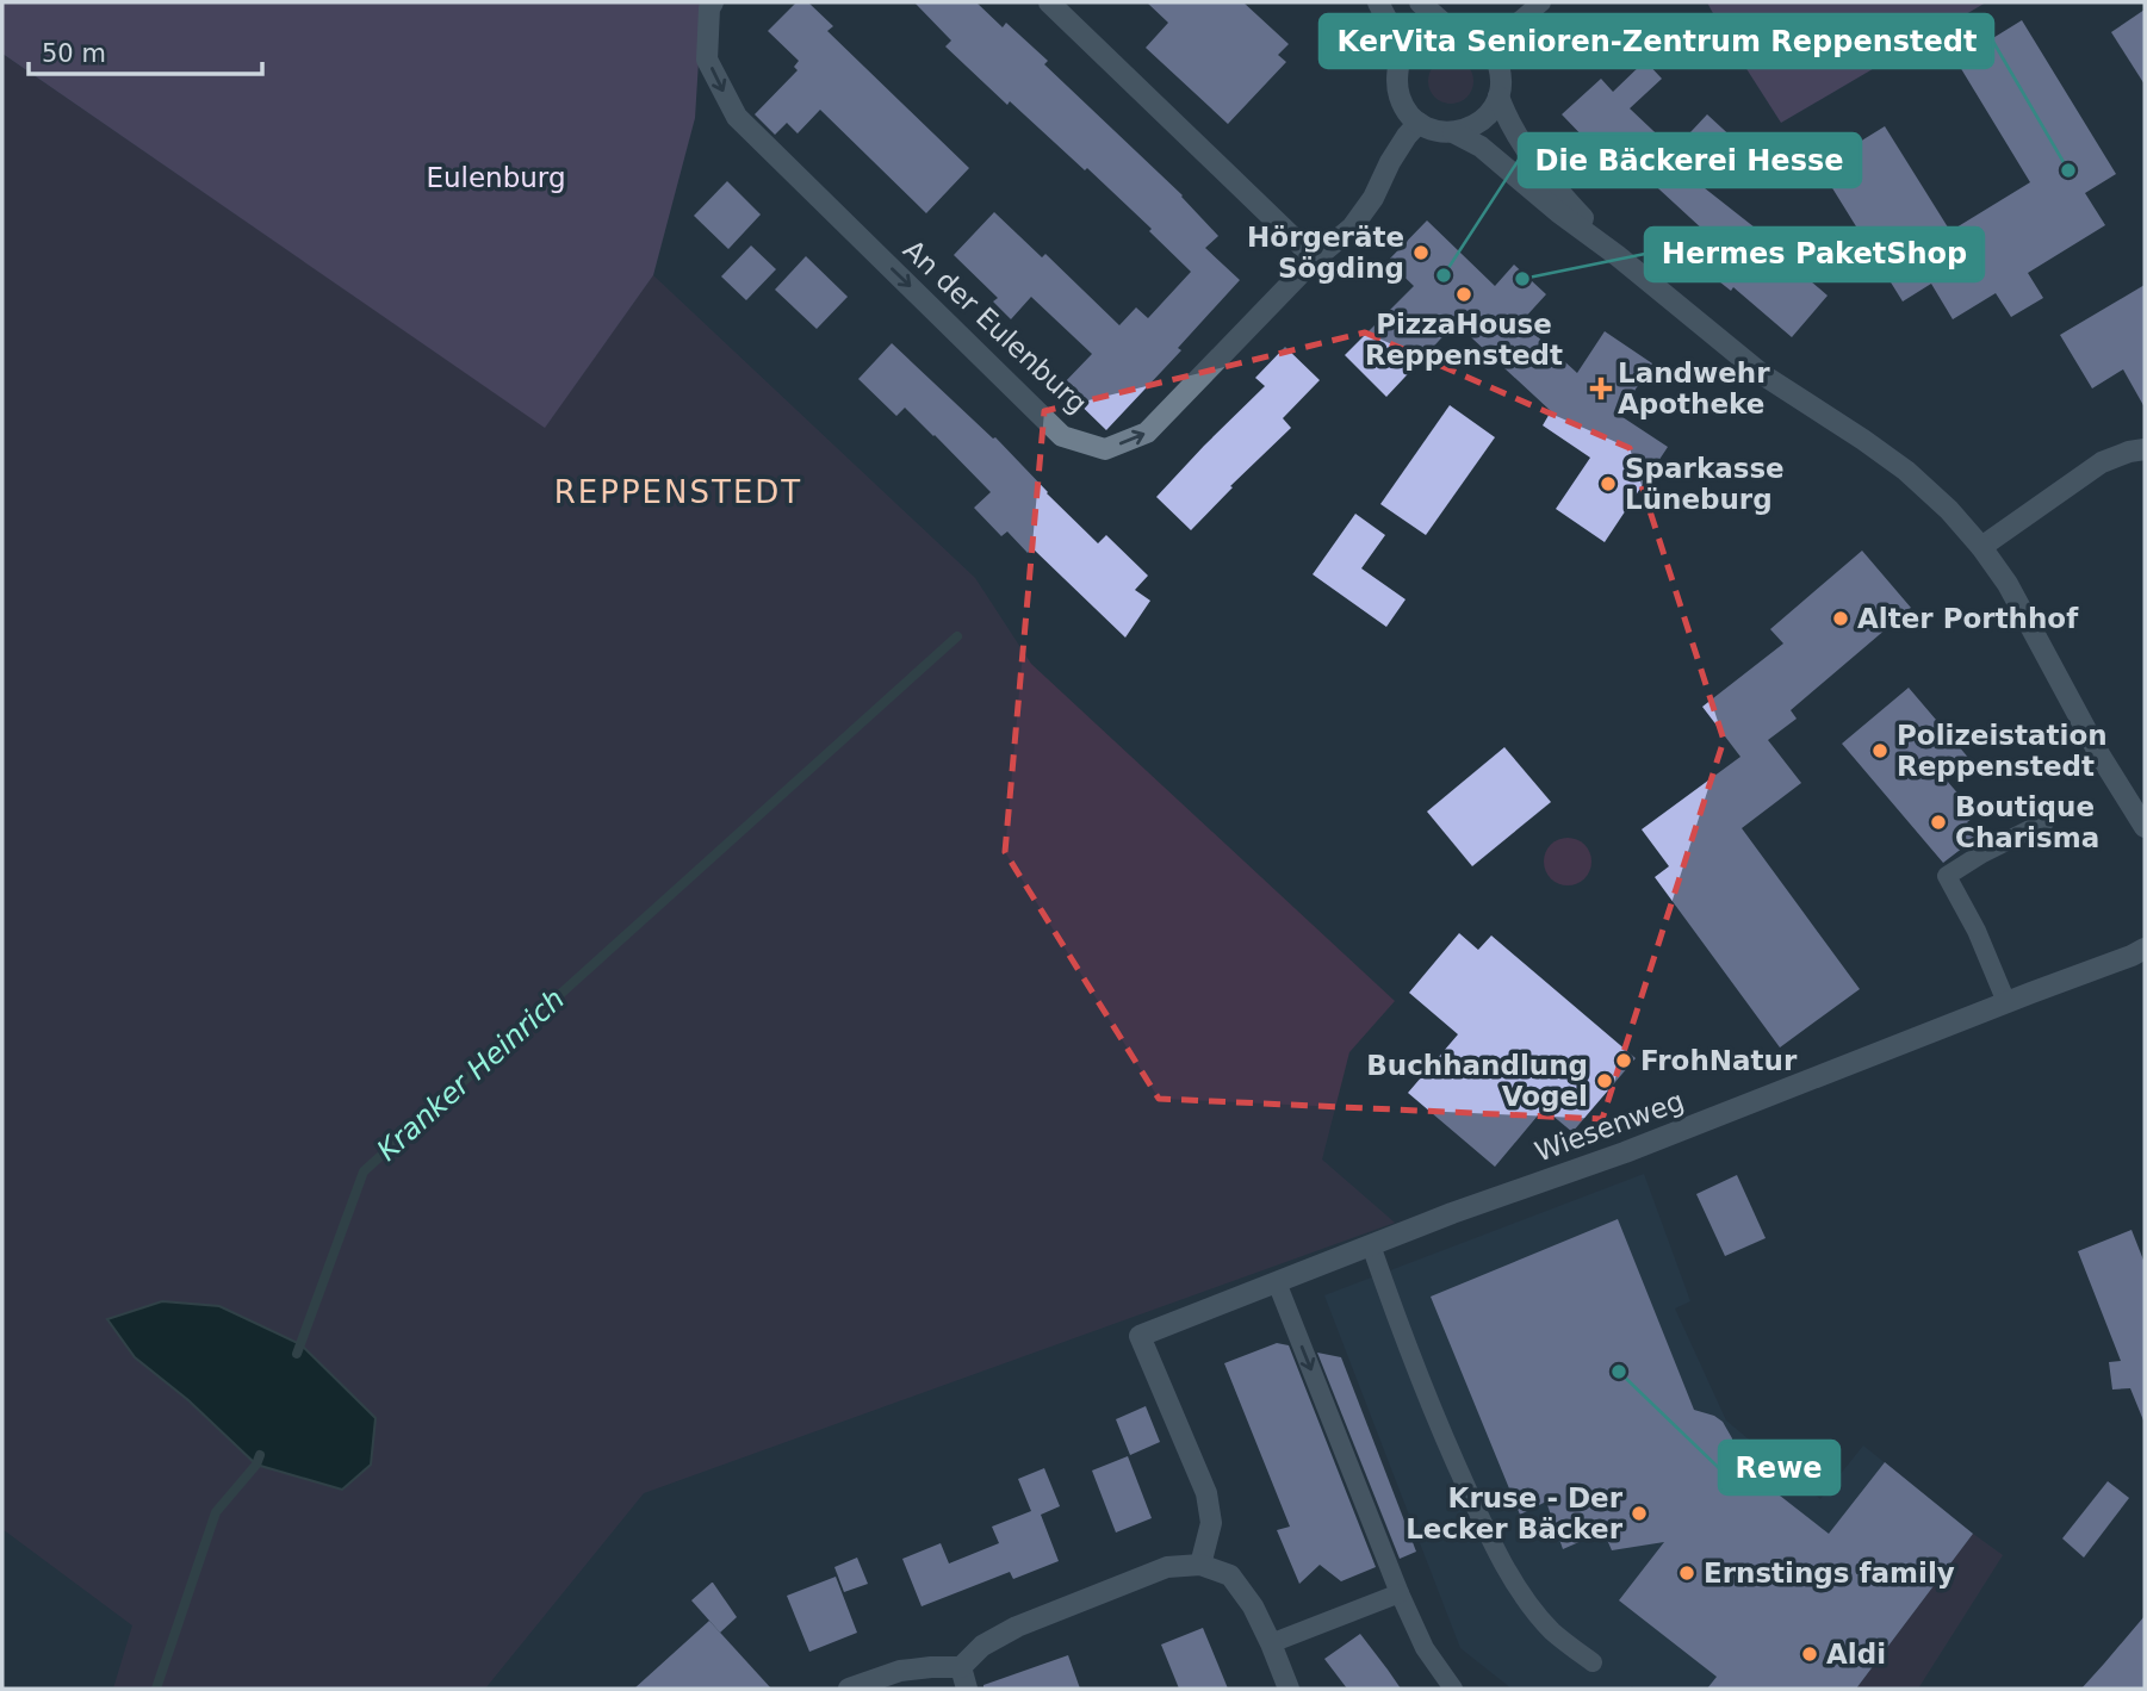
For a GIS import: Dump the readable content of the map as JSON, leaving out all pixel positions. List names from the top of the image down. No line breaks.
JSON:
{"streets":{"street":["An der Eulenburg","Wiesenweg"]},"districts":["REPPENSTEDT"],"water":["Kranker Heinrich"],"parks":["Eulenburg"],"places":{"other":["KerVita Senioren-Zentrum Reppenstedt","Hörgeräte Sögding","Die Bäckerei Hesse","Hermes PaketShop","PizzaHouse Reppenstedt","Sparkasse Lüneburg","Alter Porthhof","Polizeistation Reppenstedt","Boutique Charisma","FrohNatur","Buchhandlung Vogel","Rewe","Kruse - Der Lecker Bäcker","Ernstings family","Aldi"],"health":["Landwehr Apotheke"]},"scale_bar":"50 m"}
